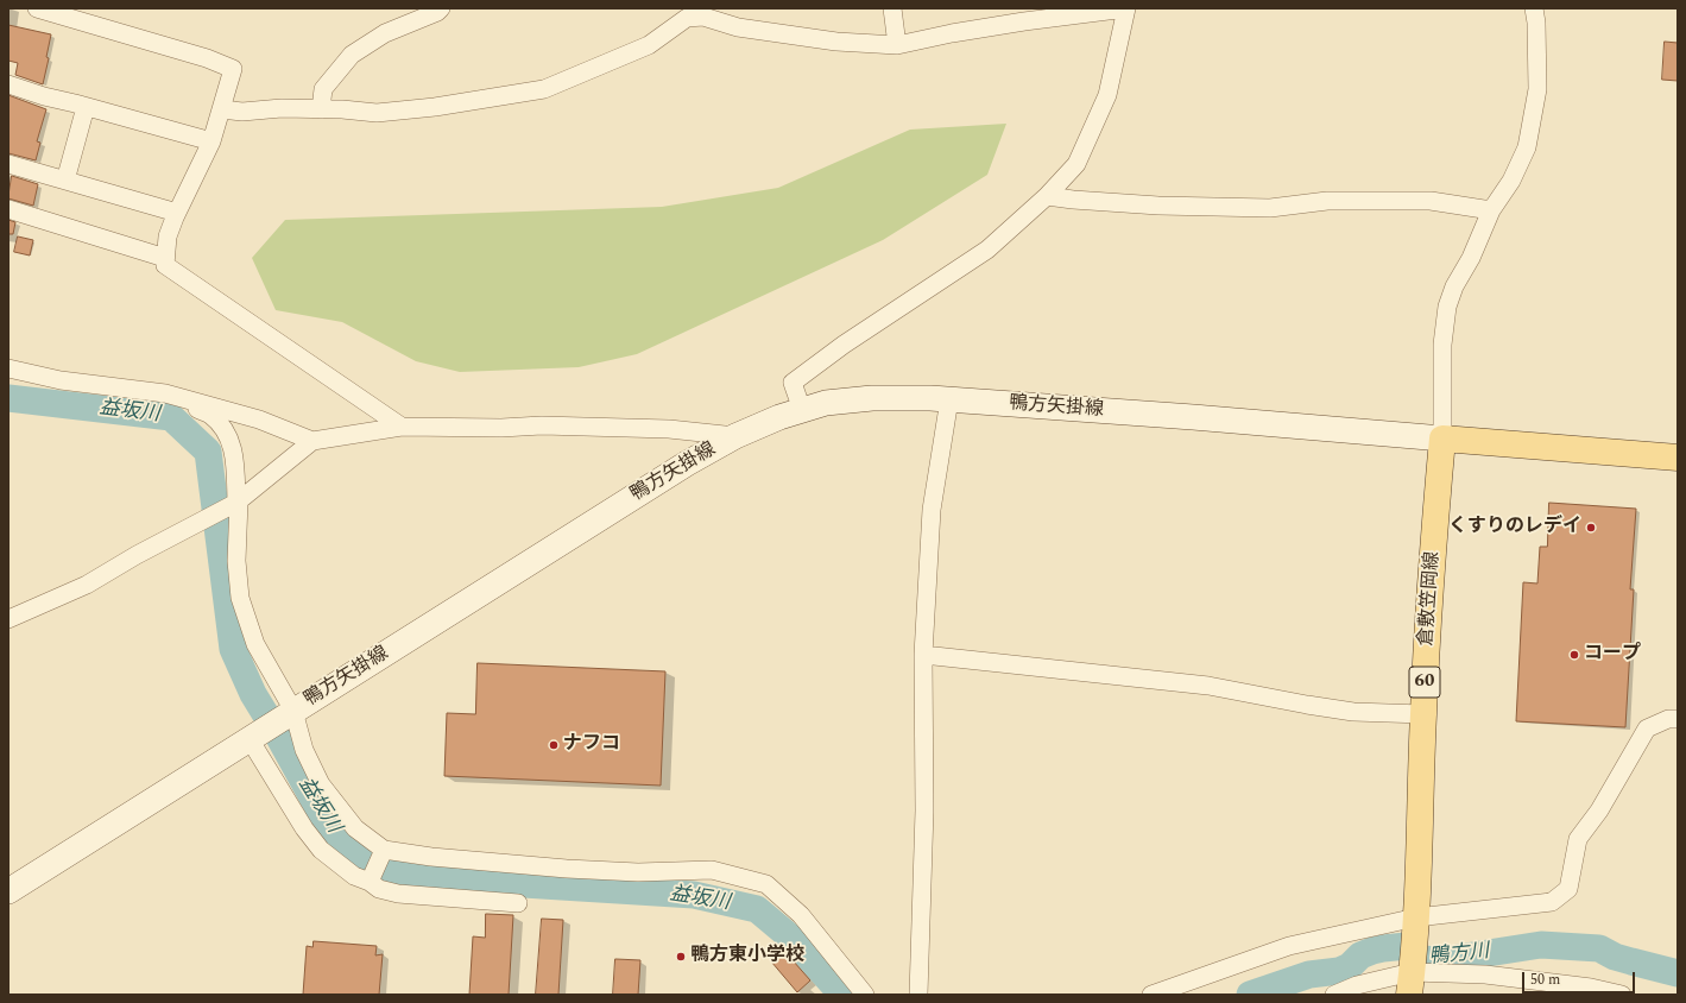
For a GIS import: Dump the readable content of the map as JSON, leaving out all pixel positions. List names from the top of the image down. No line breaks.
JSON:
{"streets":{"main road":["鴨方矢掛線","倉敷笠岡線","60"]},"crossings":[["鴨方矢掛線","倉敷笠岡線"]],"water":["益坂川","鴨方川"],"places":["くすりのレデイ","コープ","ナフコ","鴨方東小学校"],"scale_bar":"50 m"}
